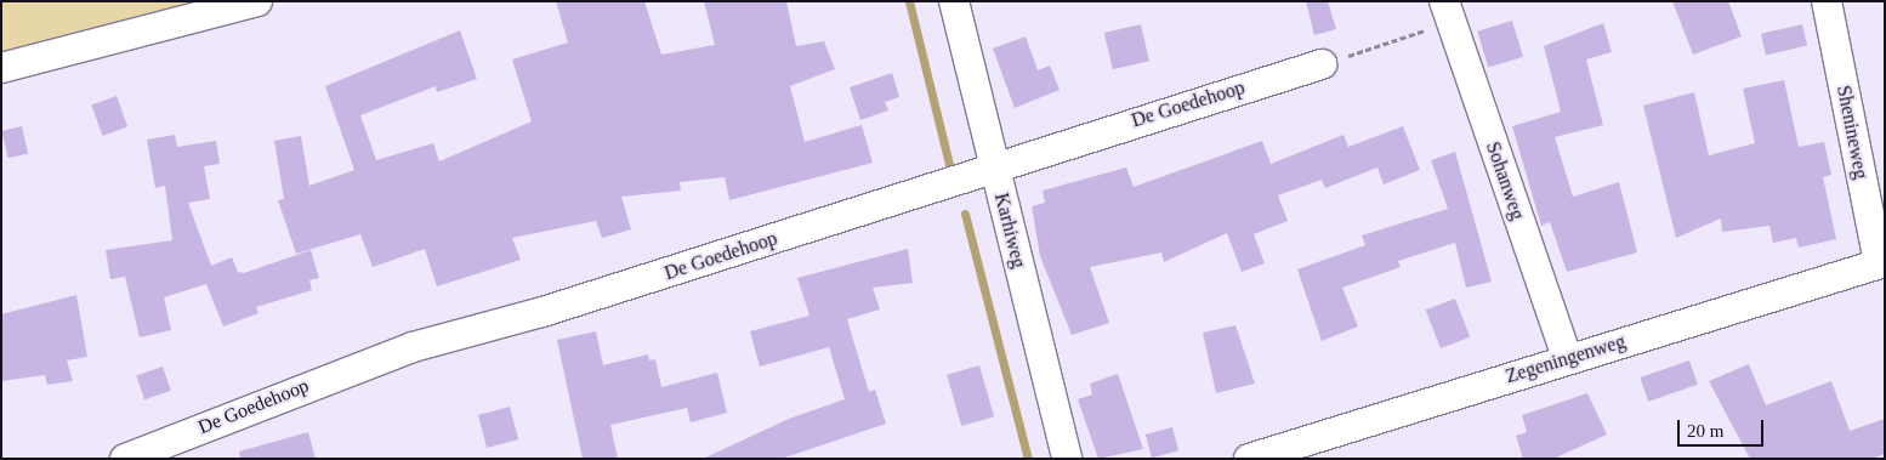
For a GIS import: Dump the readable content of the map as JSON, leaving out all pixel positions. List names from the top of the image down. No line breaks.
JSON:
{"streets":{"street":["De Goedehoop","Shenineweg","Sohanweg","Karhiweg","Zegeningenweg"]},"crossings":[["De Goedehoop","Karhiweg"],["Shenineweg","Zegeningenweg"],["Sohanweg","Zegeningenweg"]],"scale_bar":"20 m"}
